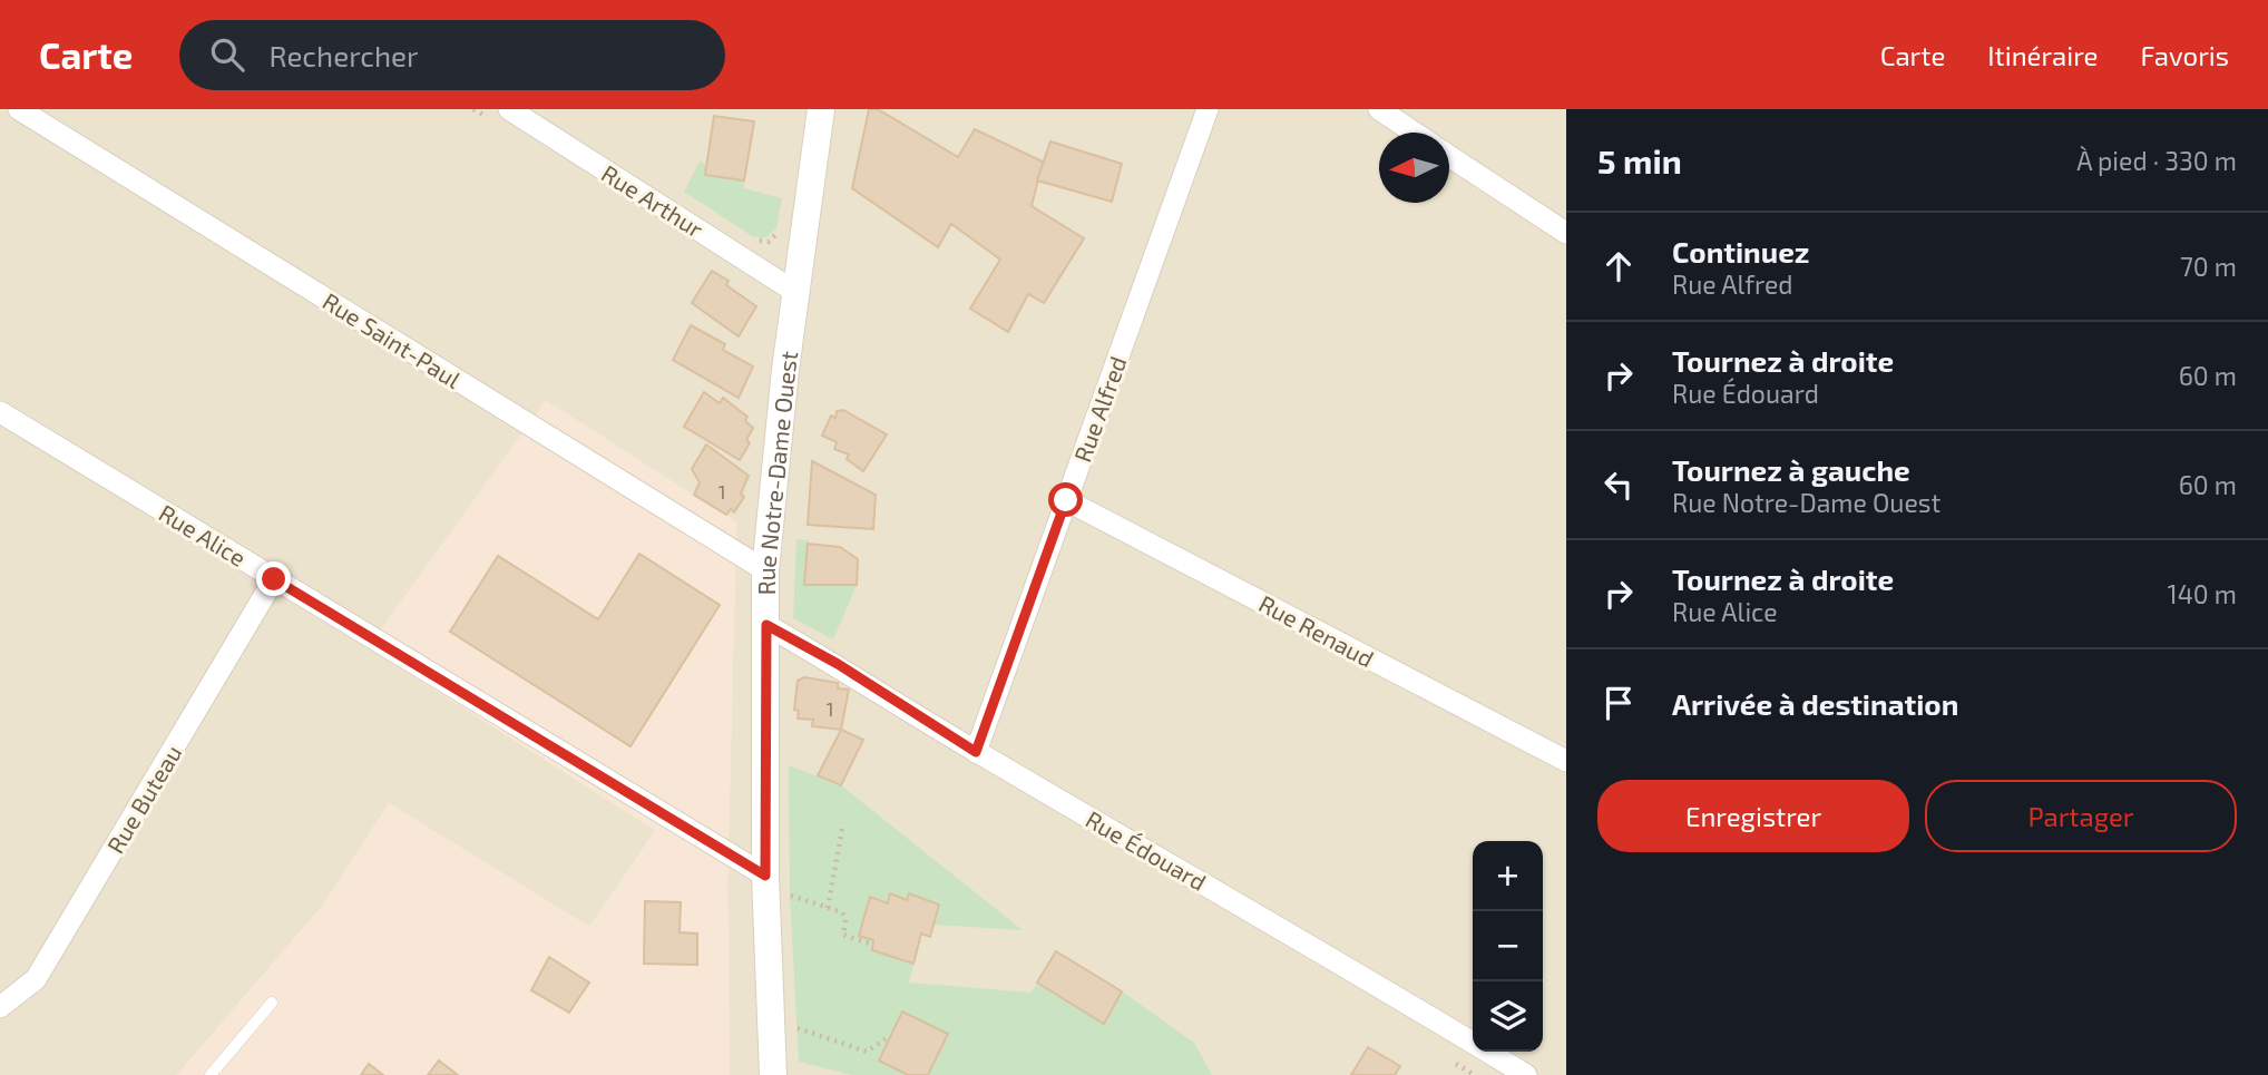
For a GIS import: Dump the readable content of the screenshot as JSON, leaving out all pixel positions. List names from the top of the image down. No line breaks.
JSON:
{"streets":{"street":["Rue Arthur","Rue Saint-Paul","Rue Alfred","Rue Notre-Dame Ouest","Rue Alice","Rue Renaud","Rue Buteau","Rue Édouard"]},"crossings":[["Rue Arthur","Rue Notre-Dame Ouest"],["Rue Saint-Paul","Rue Notre-Dame Ouest"],["Rue Alfred","Rue Renaud"],["Rue Alfred","Rue Édouard"],["Rue Notre-Dame Ouest","Rue Alice"],["Rue Notre-Dame Ouest","Rue Édouard"],["Rue Alice","Rue Buteau"]],"house_numbers":["1","1"],"north":"left","page":{"header":"Carte","search":"Rechercher","nav":["Carte","Itinéraire","Favoris"],"heading":["5 min","À pied · 330 m"],"list":[["Continuez","Rue Alfred","70 m"],["Tournez à droite","Rue Édouard","60 m"],["Tournez à gauche","Rue Notre-Dame Ouest","60 m"],["Tournez à droite","Rue Alice","140 m"],"Arrivée à destination"],"buttons":["Enregistrer","Partager"],"map_buttons":["+","−"]}}
